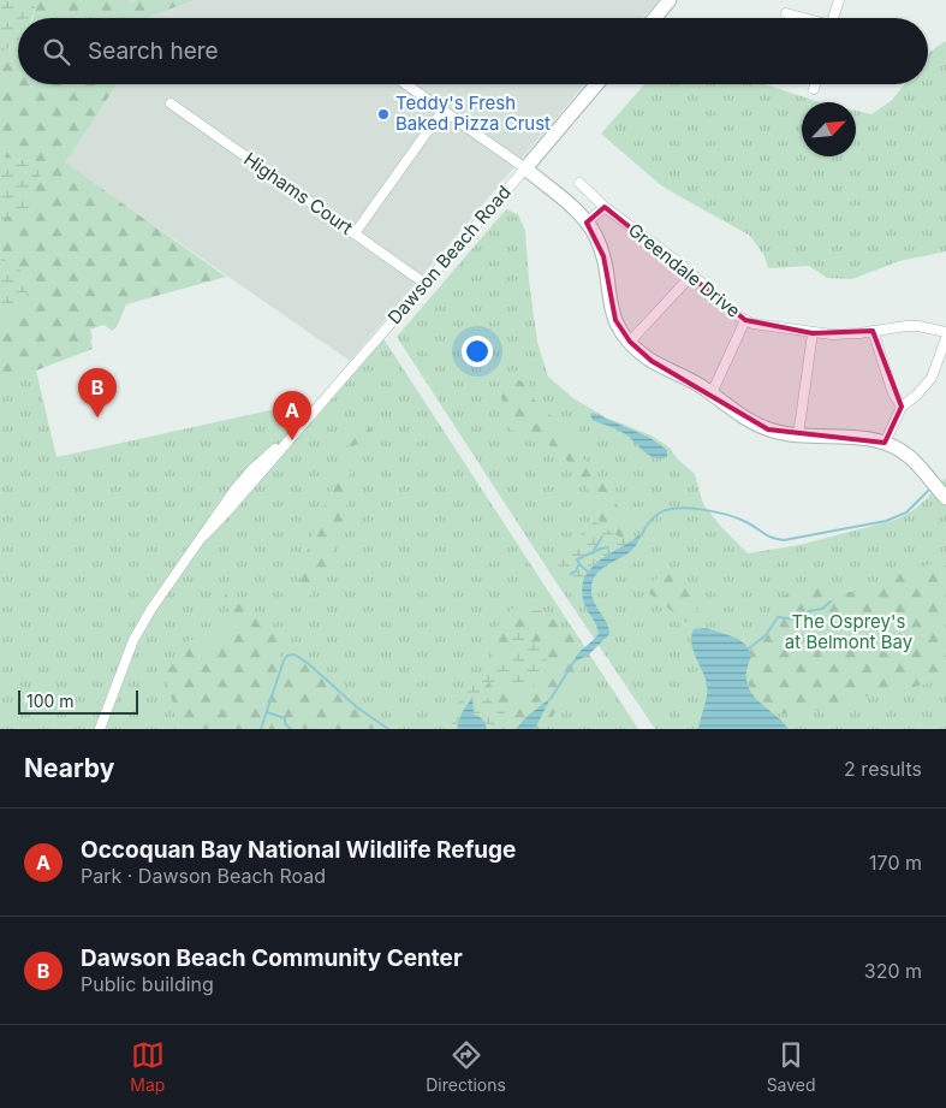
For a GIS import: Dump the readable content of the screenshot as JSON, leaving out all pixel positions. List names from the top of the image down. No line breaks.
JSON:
{"streets":{"street":["Highams Court","Dawson Beach Road","Greendale Drive"]},"crossings":[["Highams Court","Dawson Beach Road"]],"parks":["The Osprey's at Belmont Bay"],"places":["Teddy's Fresh Baked Pizza Crust"],"scale_bar":"100 m","north":"top right","page":{"search":"Search here","pins":["B","A"],"scale":"100 m","heading":["Nearby","2 results"],"list":[{"mark":"A","name":"Occoquan Bay National Wildlife Refuge","note":"Park · Dawson Beach Road","value":"170 m"},{"mark":"B","name":"Dawson Beach Community Center","note":"Public building","value":"320 m"}],"nav":["Map","Directions","Saved"]}}
